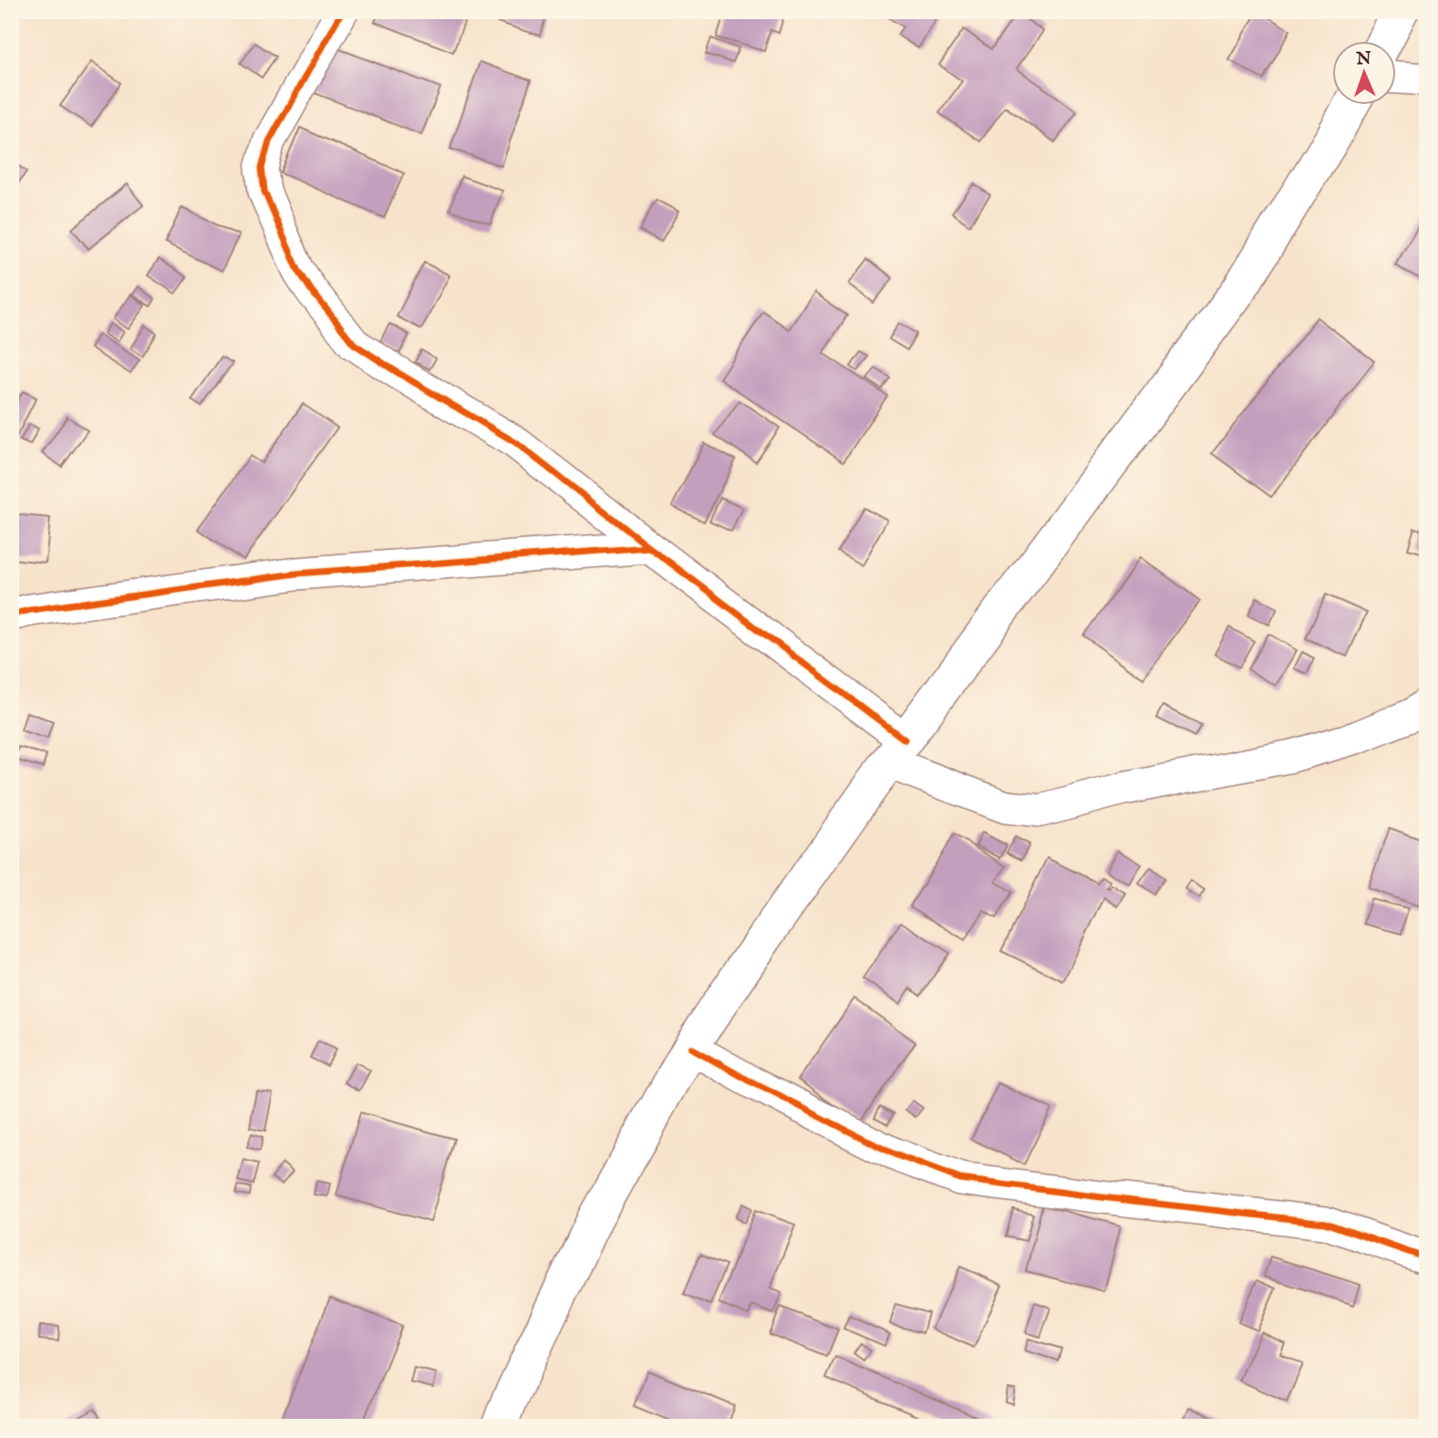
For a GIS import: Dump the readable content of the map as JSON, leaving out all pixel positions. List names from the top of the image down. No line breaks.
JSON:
{"north":"top"}
